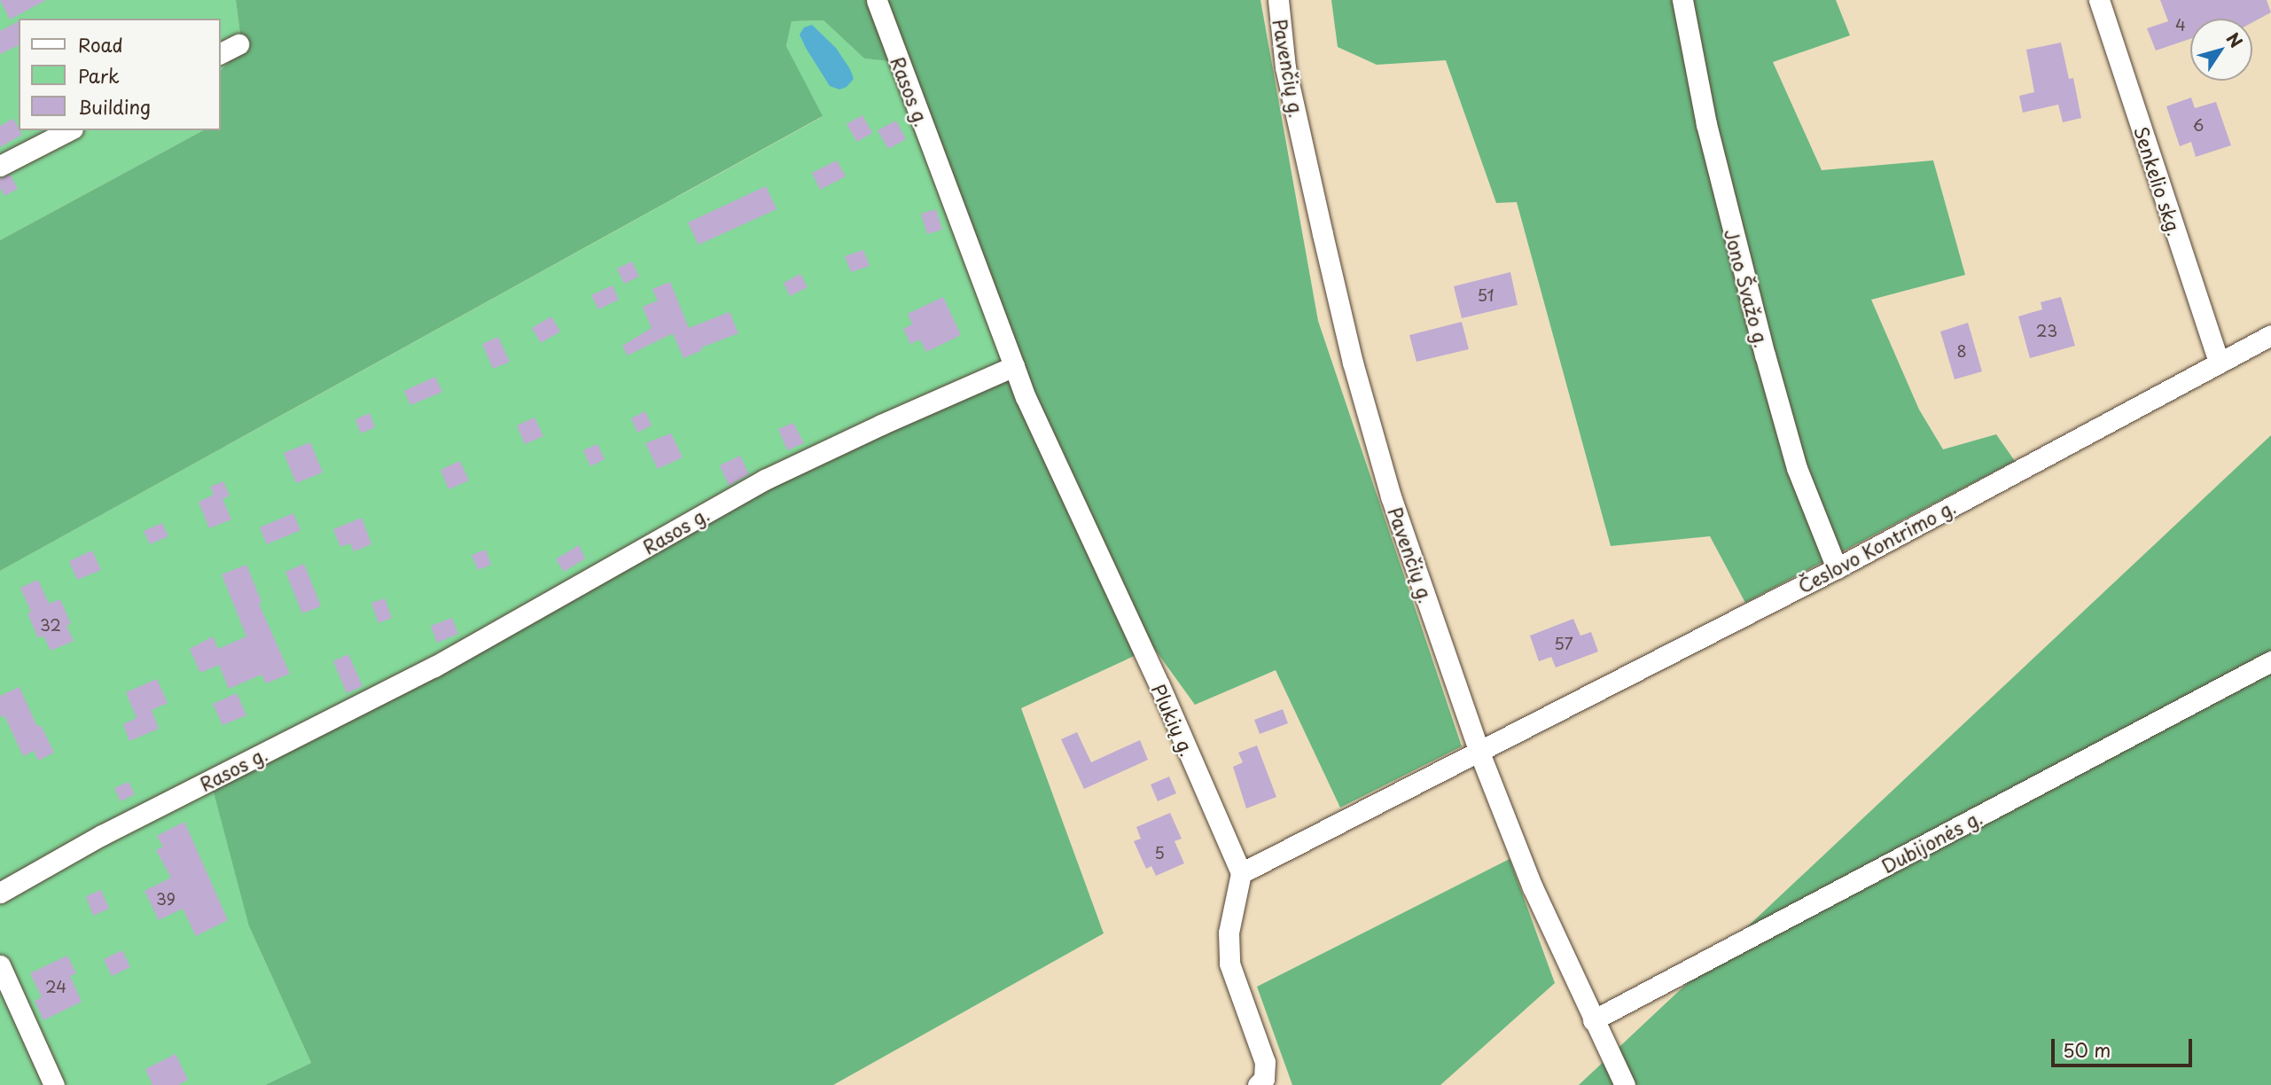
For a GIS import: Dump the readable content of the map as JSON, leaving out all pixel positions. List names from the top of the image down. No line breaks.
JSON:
{"streets":{"street":["Pavenčių g.","Rasos g.","Senkelio skg.","Jono Švažo g.","Česlovo Kontrimo g.","Plukių g.","Dubijonės g."]},"crossings":[["Pavenčių g.","Česlovo Kontrimo g."],["Pavenčių g.","Dubijonės g."],["Rasos g.","Plukių g."],["Senkelio skg.","Česlovo Kontrimo g."],["Jono Švažo g.","Česlovo Kontrimo g."],["Česlovo Kontrimo g.","Plukių g."]],"house_numbers":["4","6","51","23","8","32","57","5","39","24"],"legend":["Road","Park","Building"],"scale_bar":"50 m","north":"top right"}
